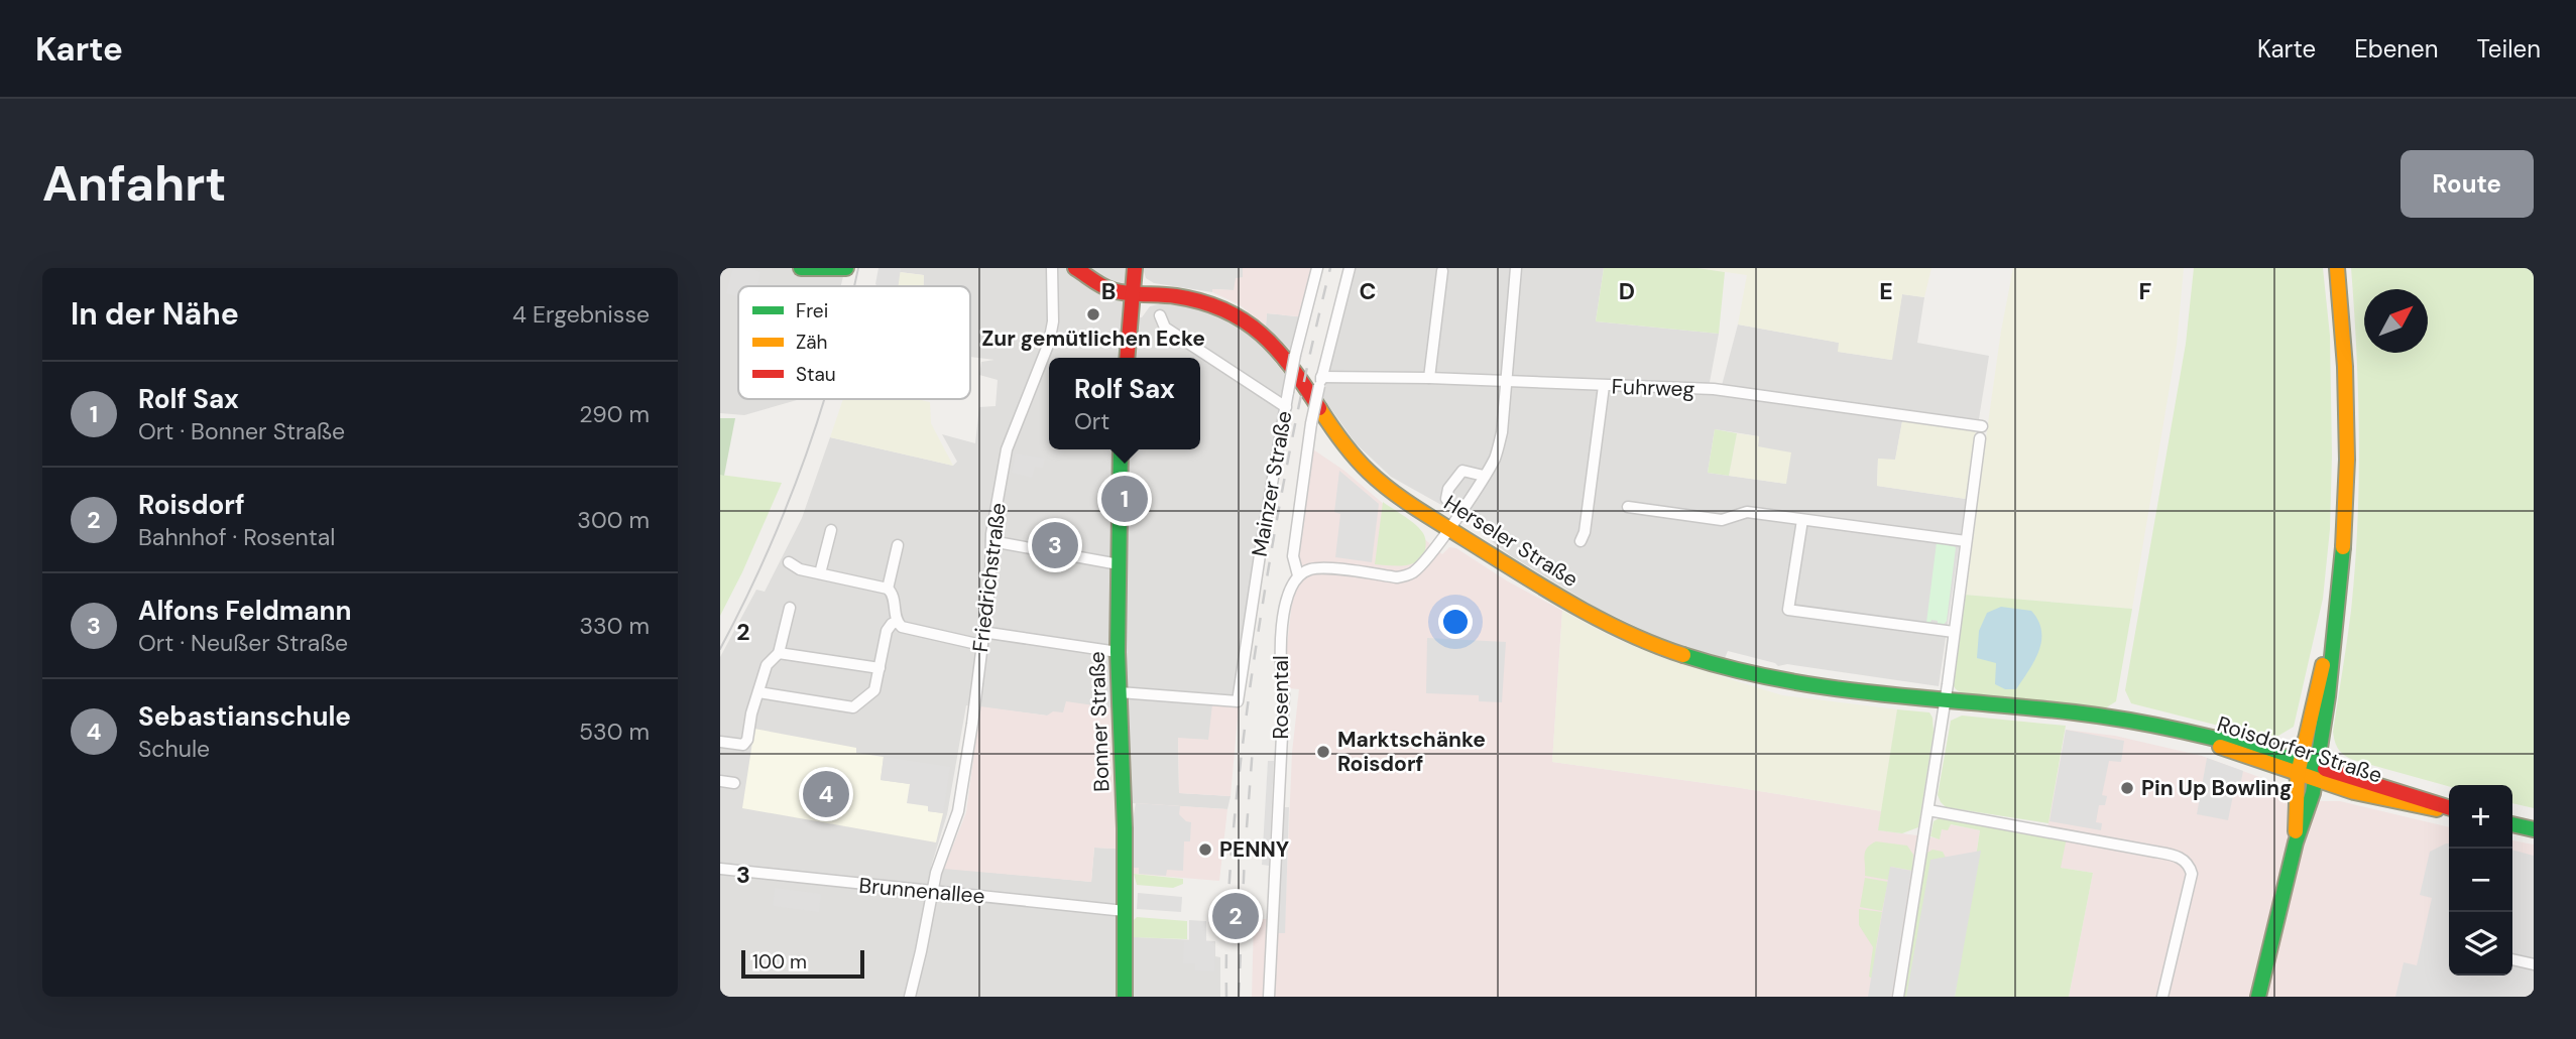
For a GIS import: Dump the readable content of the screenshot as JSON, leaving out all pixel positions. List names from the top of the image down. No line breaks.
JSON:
{"streets":{"main road":["Herseler Straße","Bonner Straße","Roisdorfer Straße"],"street":["Fuhrweg","Mainzer Straße","Friedrichstraße","Rosental","Brunnenallee"]},"crossings":[["Mainzer Straße","Bonner Straße"],["Herseler Straße","Roisdorfer Straße"],["Friedrichstraße","Brunnenallee"],["Bonner Straße","Brunnenallee"]],"places":["Zur gemütlichen Ecke","Marktschänke Roisdorf","Pin Up Bowling","PENNY"],"legend":["Frei","Zäh","Stau"],"scale_bar":"100 m","north":"top right","page":{"header":"Karte","nav":["Karte","Ebenen","Teilen"],"buttons":"Route","title":"Anfahrt","heading":["In der Nähe","4 Ergebnisse"],"popup":["Rolf Sax","Ort"],"list":[{"mark":"1","name":"Rolf Sax","note":"Ort · Bonner Straße","value":"290 m"},{"mark":"2","name":"Roisdorf","note":"Bahnhof · Rosental","value":"300 m"},{"mark":"3","name":"Alfons Feldmann","note":"Ort · Neußer Straße","value":"330 m"},{"mark":"4","name":"Sebastianschule","note":"Schule","value":"530 m"}],"pins":["1","3","4","2"],"map_buttons":["+","−"],"scale":"100 m"},"grid":{"columns":["B","C","D","E","F"],"rows":["2","3"]}}
